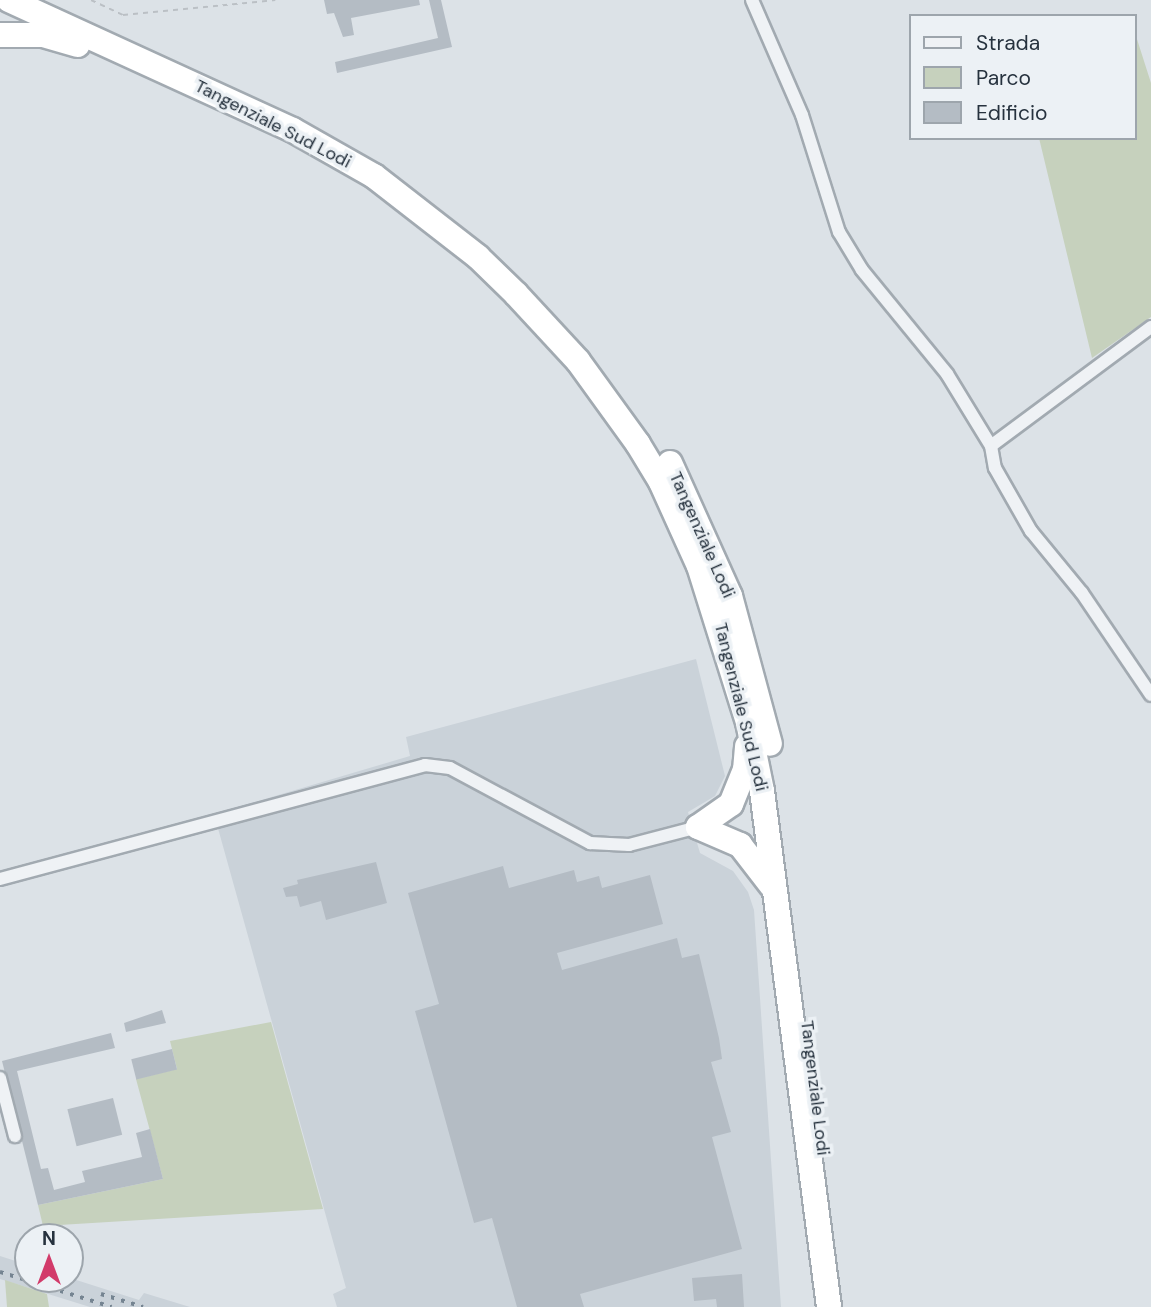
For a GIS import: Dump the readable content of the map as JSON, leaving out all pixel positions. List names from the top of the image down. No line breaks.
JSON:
{"streets":{"highway":["Tangenziale Sud Lodi","Tangenziale Lodi"]},"legend":["Strada","Parco","Edificio"],"north":"top"}
